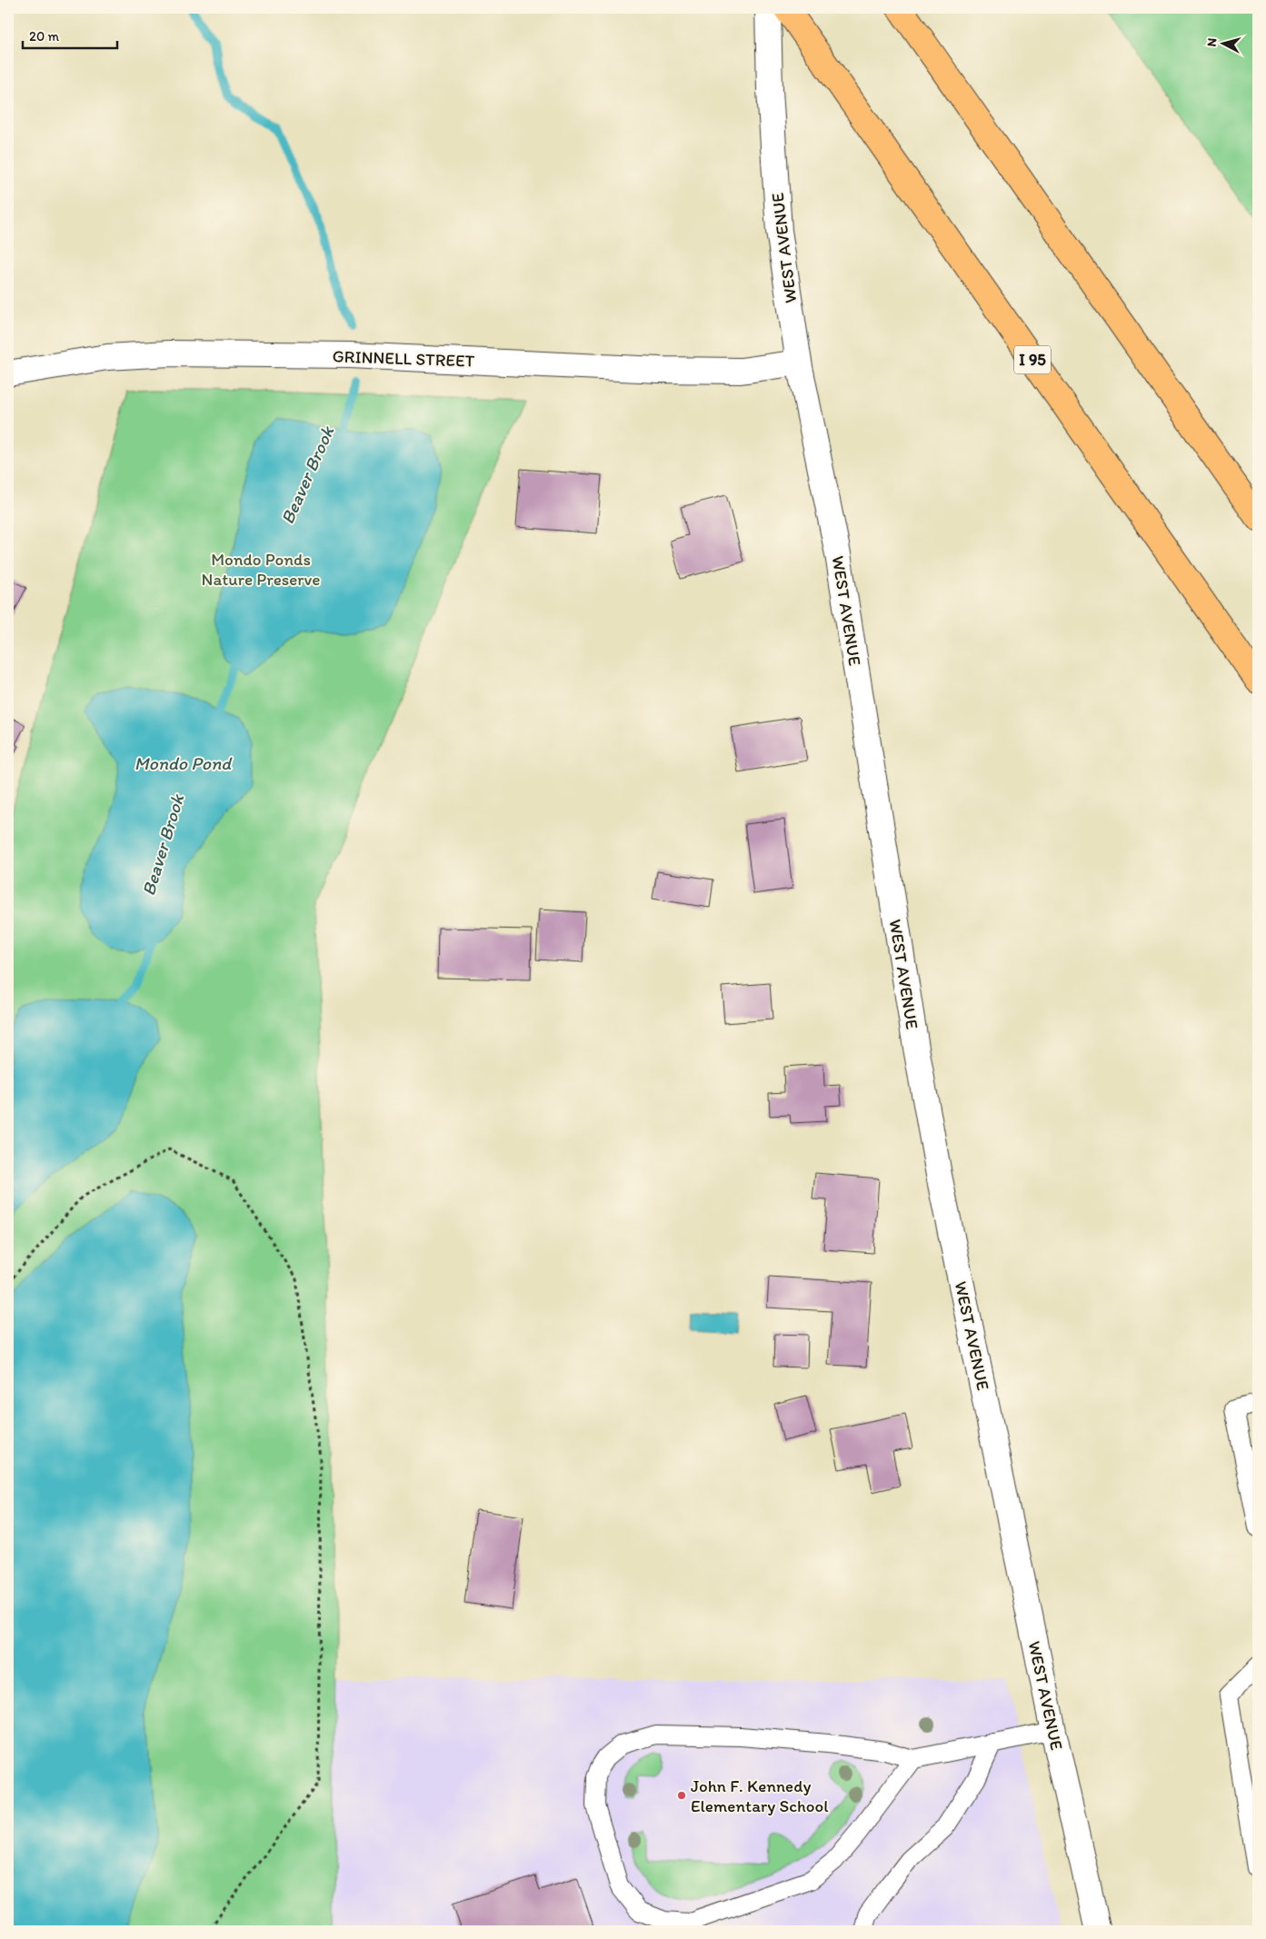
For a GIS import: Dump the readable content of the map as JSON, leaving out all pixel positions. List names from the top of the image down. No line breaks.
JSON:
{"streets":{"highway":["I 95"],"street":["WEST AVENUE","GRINNELL STREET"]},"crossings":[["WEST AVENUE","GRINNELL STREET"]],"water":["Beaver Brook","Mondo Pond"],"parks":["Mondo Ponds Nature Preserve"],"places":["John F. Kennedy Elementary School"],"scale_bar":"20 m","north":"left"}
